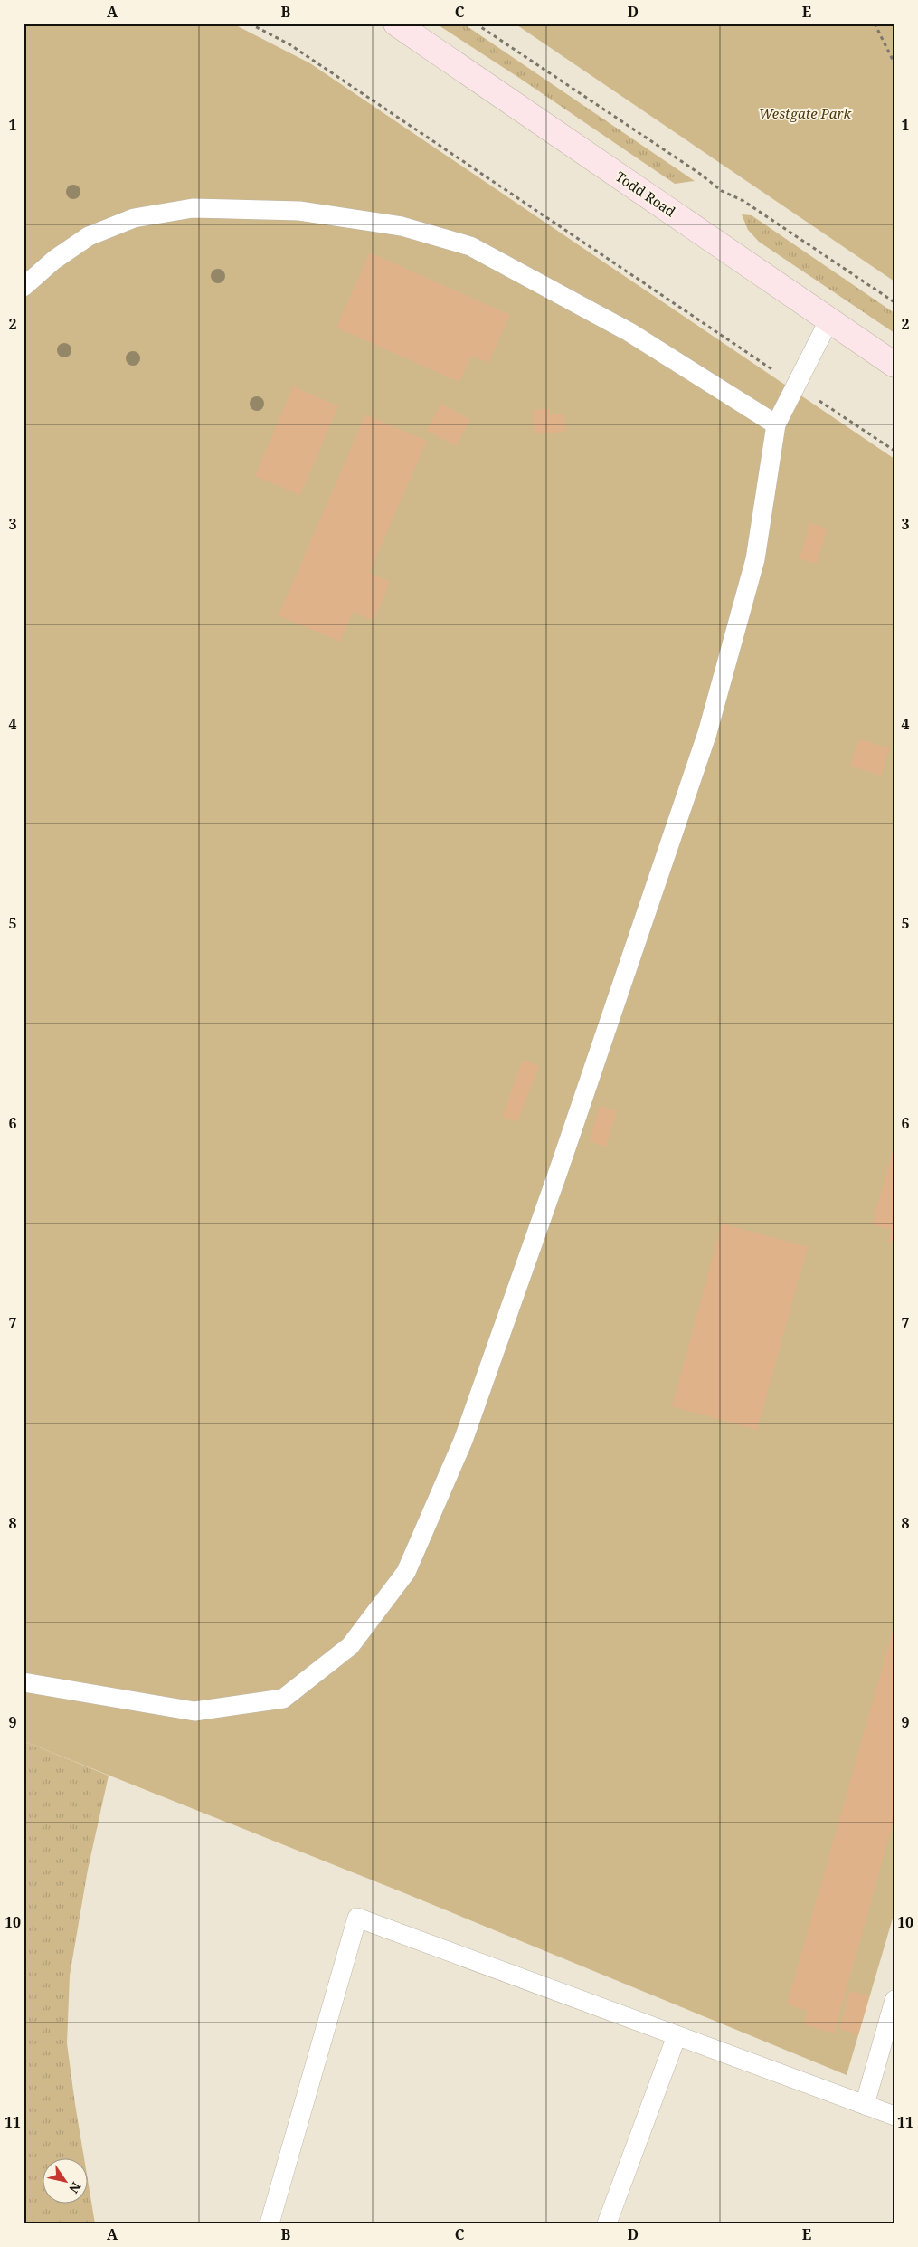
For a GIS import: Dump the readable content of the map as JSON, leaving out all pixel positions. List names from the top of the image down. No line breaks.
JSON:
{"streets":{"main road":["Todd Road"]},"parks":["Westgate Park"],"north":"bottom right","grid":{"columns":["A","B","C","D","E"],"rows":["1","2","3","4","5","6","7","8","9","10","11"]}}
